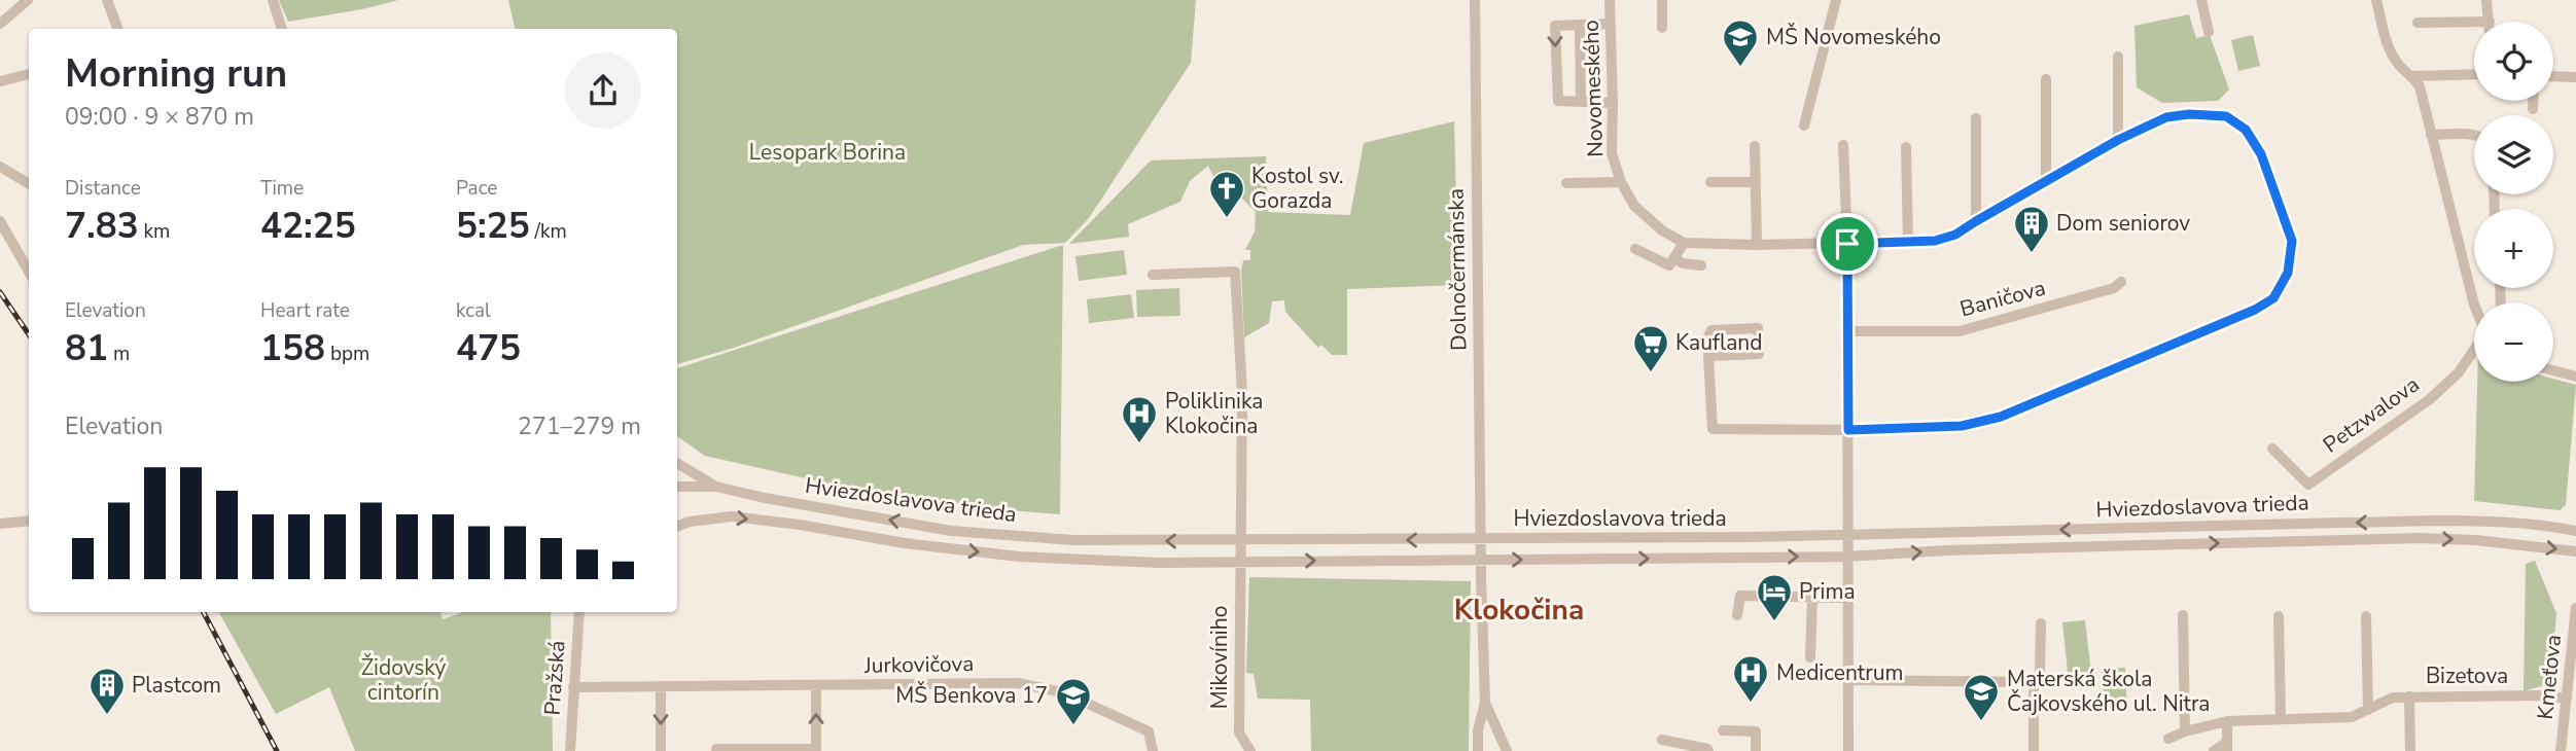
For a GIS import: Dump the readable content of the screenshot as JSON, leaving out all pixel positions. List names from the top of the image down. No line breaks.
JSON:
{"streets":{"street":["Novomeského","Dolnočermánska","Baničova","Petzwalova","Hviezdoslavova trieda","Mikovíniho","Jurkovičova","Bizetova","Kmeťova","Pražská"]},"crossings":[["Dolnočermánska","Hviezdoslavova trieda"],["Hviezdoslavova trieda","Mikovíniho"],["Jurkovičova","Pražská"],["Bizetova","Kmeťova"]],"districts":["Klokočina"],"parks":["Lesopark Borina","Židovský cintorín"],"places":{"school or university":["MŠ Novomeského","Materská škola Čajkovského ul. Nitra","MŠ Benkova 17"],"church":["Kostol sv. Gorazda"],"building":["Dom seniorov","Plastcom"],"supermarket":["Kaufland"],"hospital":["Poliklinika Klokočina","Medicentrum"],"hotel":["Prima"]},"page":{"map_buttons":["+","−"],"heading":["Morning run","09:00 · 9 × 870 m"],"stats":[["Distance","7.83 km"],["Time","42:25"],["Pace","5:25 /km"],["Elevation","81 m"],["Heart rate","158 bpm"],["kcal","475"]],"chart":["Elevation","271–279 m"]}}
